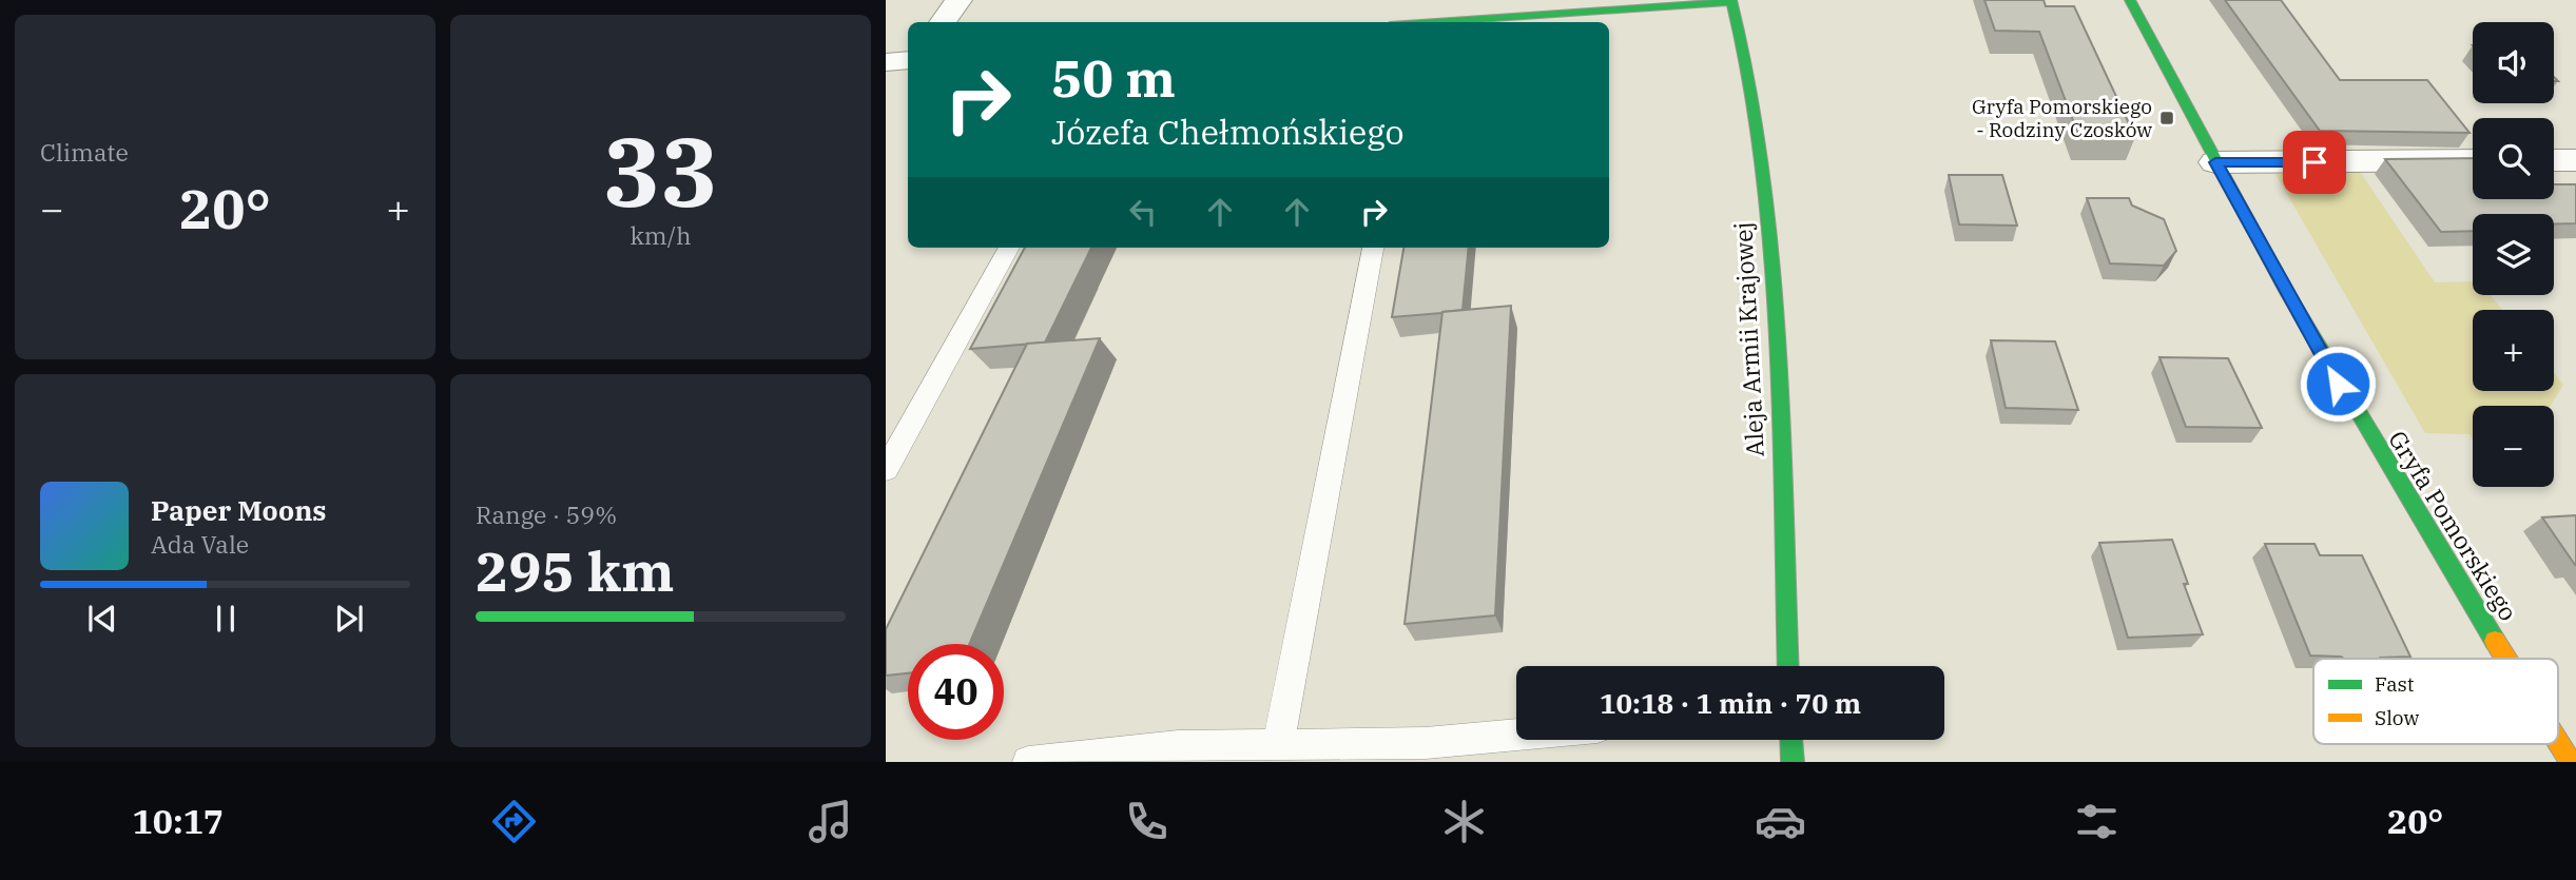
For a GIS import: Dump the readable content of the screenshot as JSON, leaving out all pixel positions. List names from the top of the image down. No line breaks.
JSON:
{"streets":{"street":["Aleja Armii Krajowej","Gryfa Pomorskiego"]},"places":{"transit":["Gryfa Pomorskiego - Rodziny Czosków"]},"legend":["Fast","Slow"],"page":{"tile":["Climate",["33","km/h"],["Range · 59%","295 km"]],"map_buttons":["+","−"],"turn":["50 m","Józefa Chełmońskiego"],"heat":["−","20°","+"],"song":["Paper Moons","Ada Vale"],"limit":"40","trip":"10:18 · 1 min · 70 m","tabs":["10:17","20°"]}}
